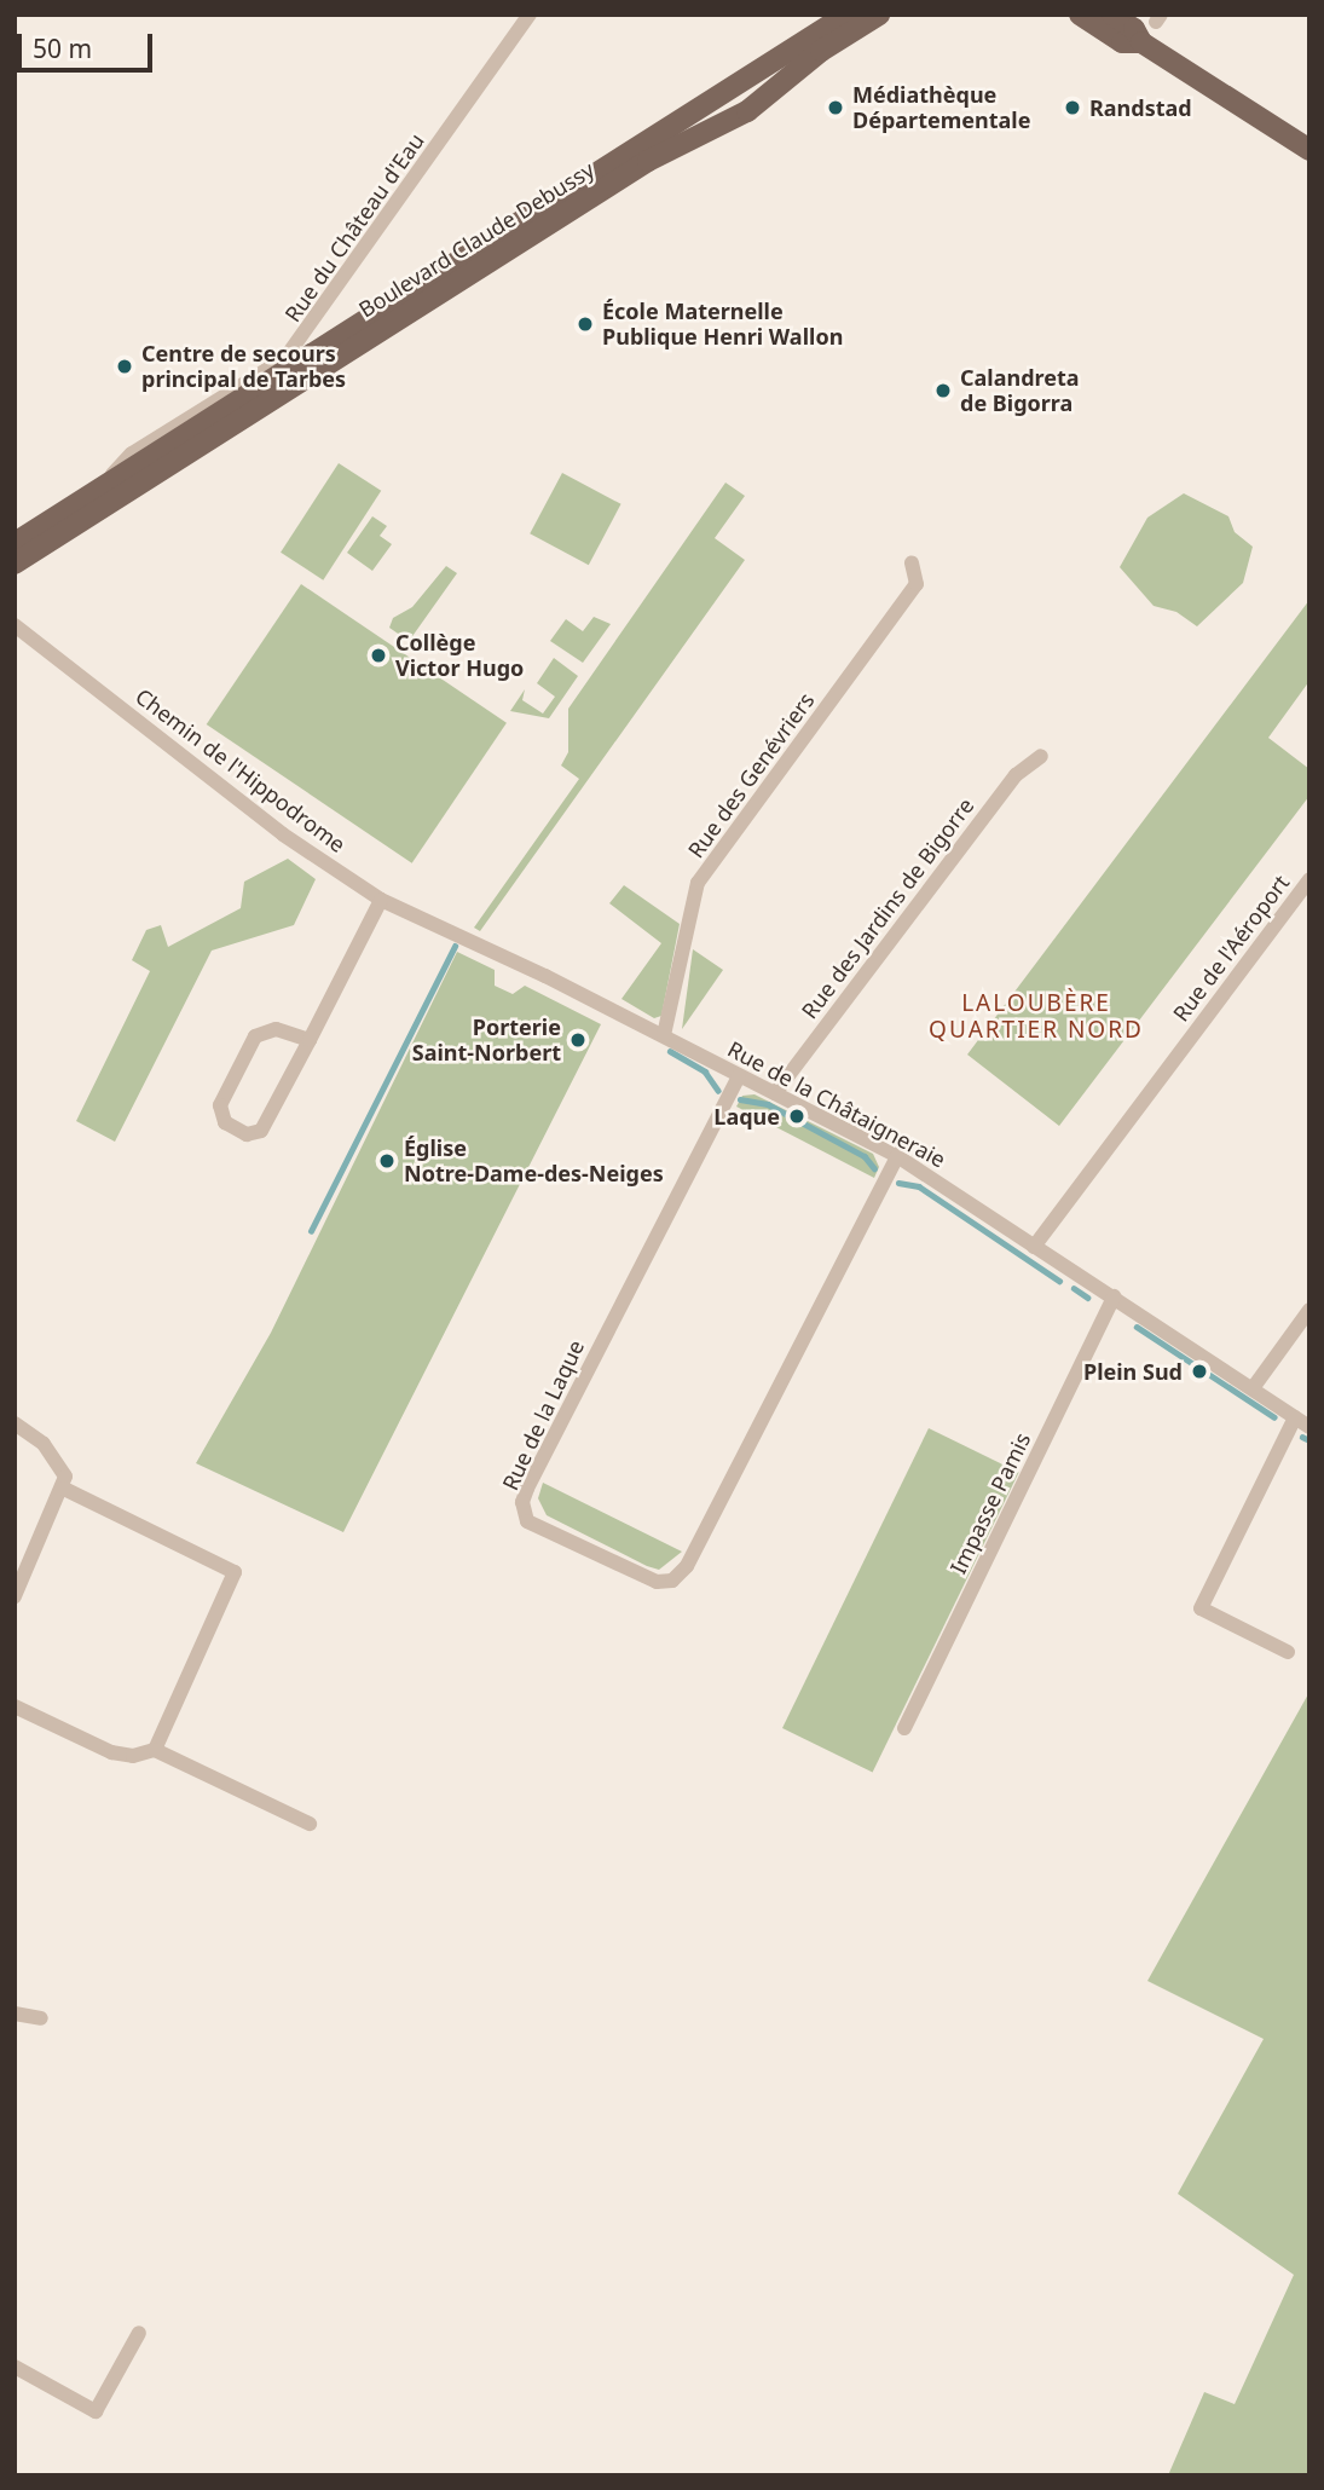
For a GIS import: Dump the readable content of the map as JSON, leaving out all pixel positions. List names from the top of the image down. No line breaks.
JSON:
{"streets":{"main road":["Boulevard Claude Debussy"],"street":["Rue du Château d'Eau","Chemin de l'Hippodrome","Rue des Genévriers","Rue des Jardins de Bigorre","Rue de l'Aéroport","Rue de la Châtaigneraie","Rue de la Laque","Impasse Pamis"]},"crossings":[["Rue du Château d'Eau","Boulevard Claude Debussy"],["Chemin de l'Hippodrome","Rue de la Châtaigneraie"],["Rue des Genévriers","Rue de la Châtaigneraie"],["Rue des Jardins de Bigorre","Rue de la Châtaigneraie"],["Rue de l'Aéroport","Rue de la Châtaigneraie"],["Rue de la Châtaigneraie","Rue de la Laque"],["Rue de la Châtaigneraie","Impasse Pamis"]],"districts":["LALOUBÈRE QUARTIER NORD"],"places":["Médiathèque Départementale","Randstad","École Maternelle Publique Henri Wallon","Centre de secours principal de Tarbes","Calandreta de Bigorra","Collège Victor Hugo","Porterie Saint-Norbert","Laque","Église Notre-Dame-des-Neiges","Plein Sud"],"scale_bar":"50 m"}
